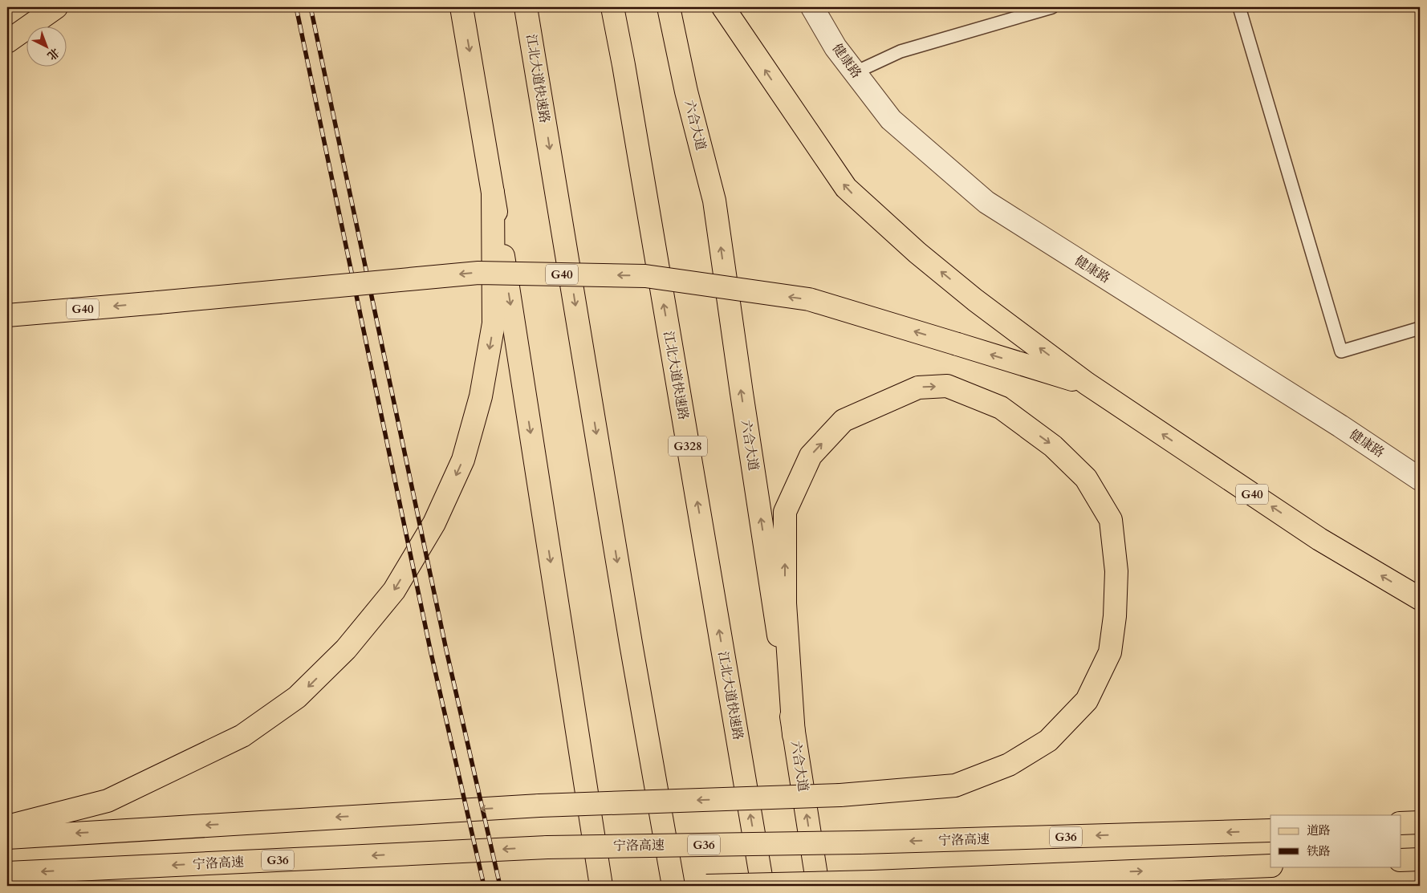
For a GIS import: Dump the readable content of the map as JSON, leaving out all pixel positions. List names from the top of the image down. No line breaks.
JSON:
{"streets":{"main road":["江北大道快速路","六合大道","G40","G328","G36","宁洛高速"],"street":["健康路"]},"one_way":["六合大道"],"legend":["道路","铁路"],"north":"bottom right"}
